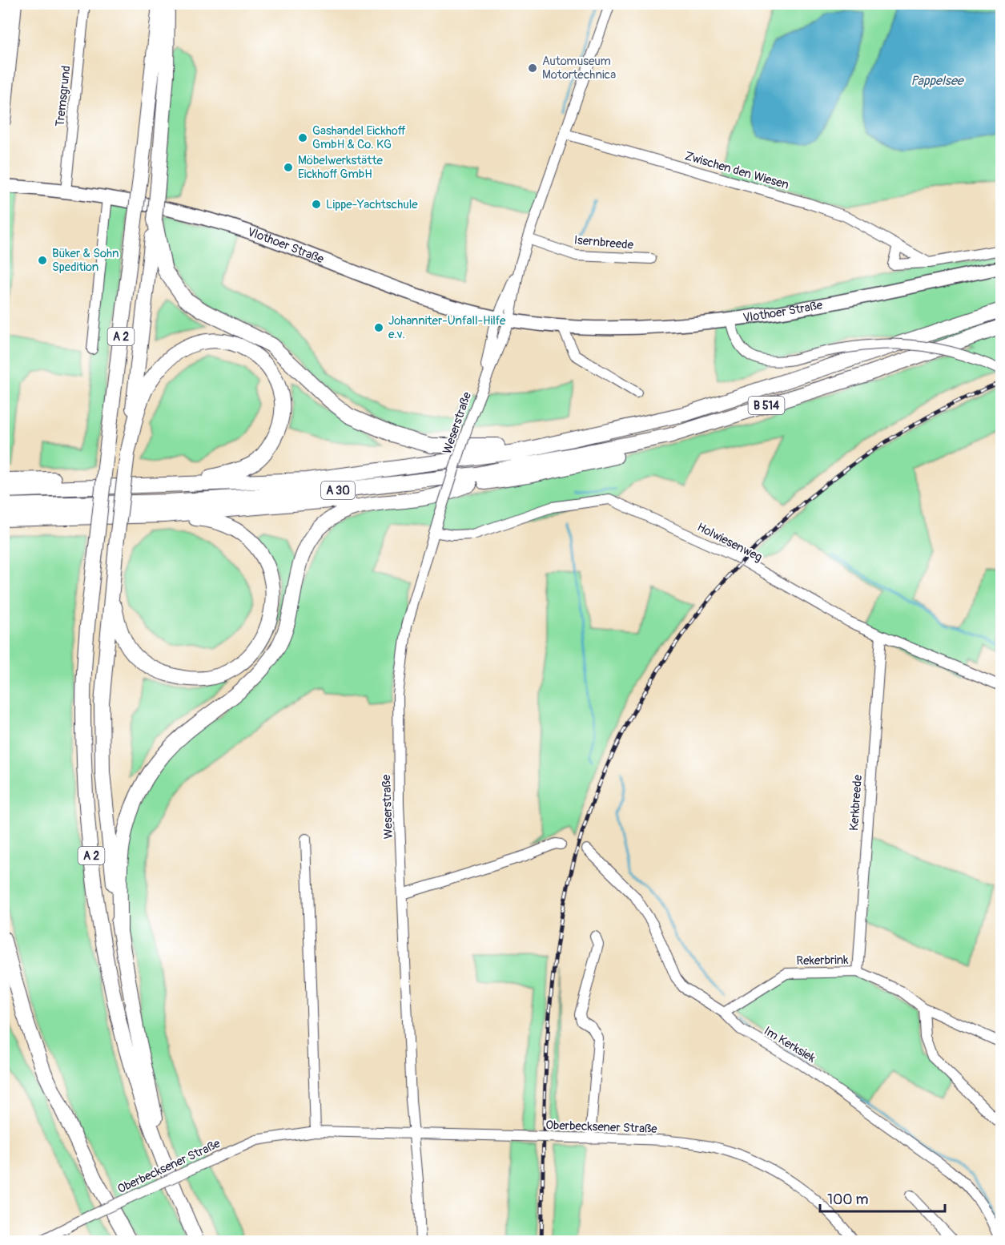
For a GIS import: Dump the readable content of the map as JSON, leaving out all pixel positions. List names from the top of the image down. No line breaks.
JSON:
{"streets":{"highway":["A 2","B 514","A 30"],"main road":["Vlothoer Straße"],"street":["Tremsgrund","Zwischen den Wiesen","Isernbreede","Weserstraße","Holwiesenweg","Kerkbreede","Rekerbrink","Im Kerksiek","Oberbecksener Straße"]},"crossings":[["Tremsgrund","Vlothoer Straße"],["Zwischen den Wiesen","Weserstraße"],["Isernbreede","Weserstraße"],["Vlothoer Straße","Weserstraße"],["B 514","A 30"],["Weserstraße","Holwiesenweg"],["Weserstraße","Oberbecksener Straße"],["Holwiesenweg","Kerkbreede"],["Kerkbreede","Rekerbrink"],["Rekerbrink","Im Kerksiek"]],"water":["Pappelsee"],"places":["Automuseum Motortechnica","Gashandel Eickhoff GmbH & Co. KG","Möbelwerkstätte Eickhoff GmbH","Lippe-Yachtschule","Büker & Sohn Spedition","Johanniter-Unfall-Hilfe e.v."],"scale_bar":"100 m"}
